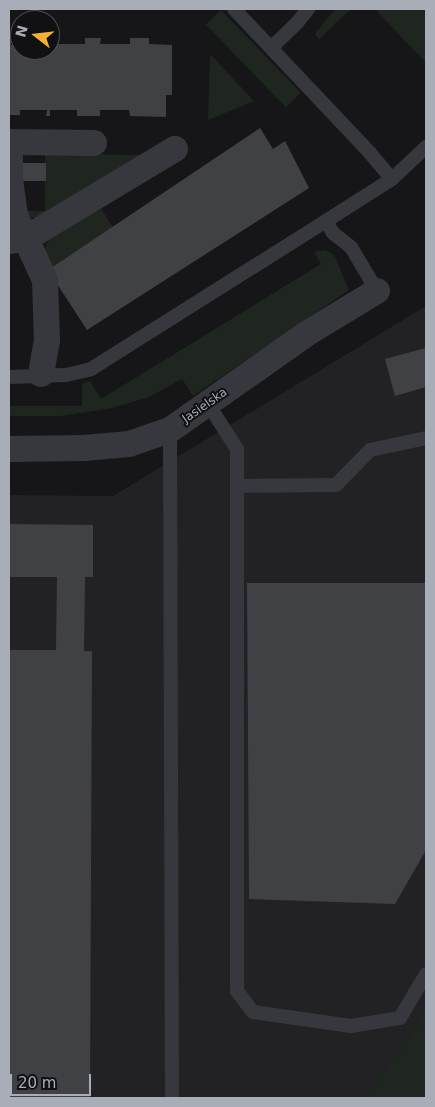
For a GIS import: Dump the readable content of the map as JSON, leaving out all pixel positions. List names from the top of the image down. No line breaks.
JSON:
{"streets":{"street":["Jasielska"]},"scale_bar":"20 m","north":"left"}
